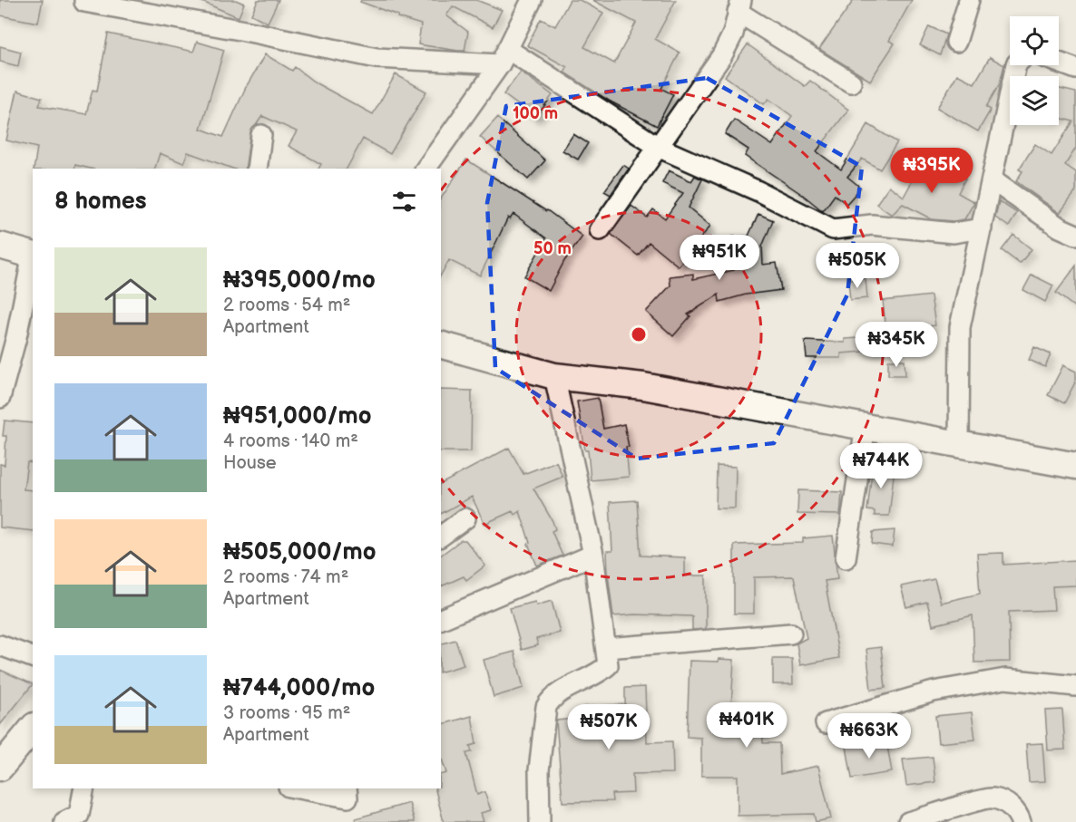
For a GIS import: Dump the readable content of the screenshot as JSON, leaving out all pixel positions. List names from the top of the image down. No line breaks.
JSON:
{"page":{"price":["₦395K","₦951K","₦505K","₦345K","₦744K","₦401K","₦507K","₦663K"],"heading":"8 homes","list":[{"name":"₦395,000/mo","note":"2 rooms · 54 m² · Apartment"},{"name":"₦951,000/mo","note":"4 rooms · 140 m² · House"},{"name":"₦505,000/mo","note":"2 rooms · 74 m² · Apartment"},{"name":"₦744,000/mo","note":"3 rooms · 95 m² · Apartment"}]},"rings":["100 m","50 m"]}
